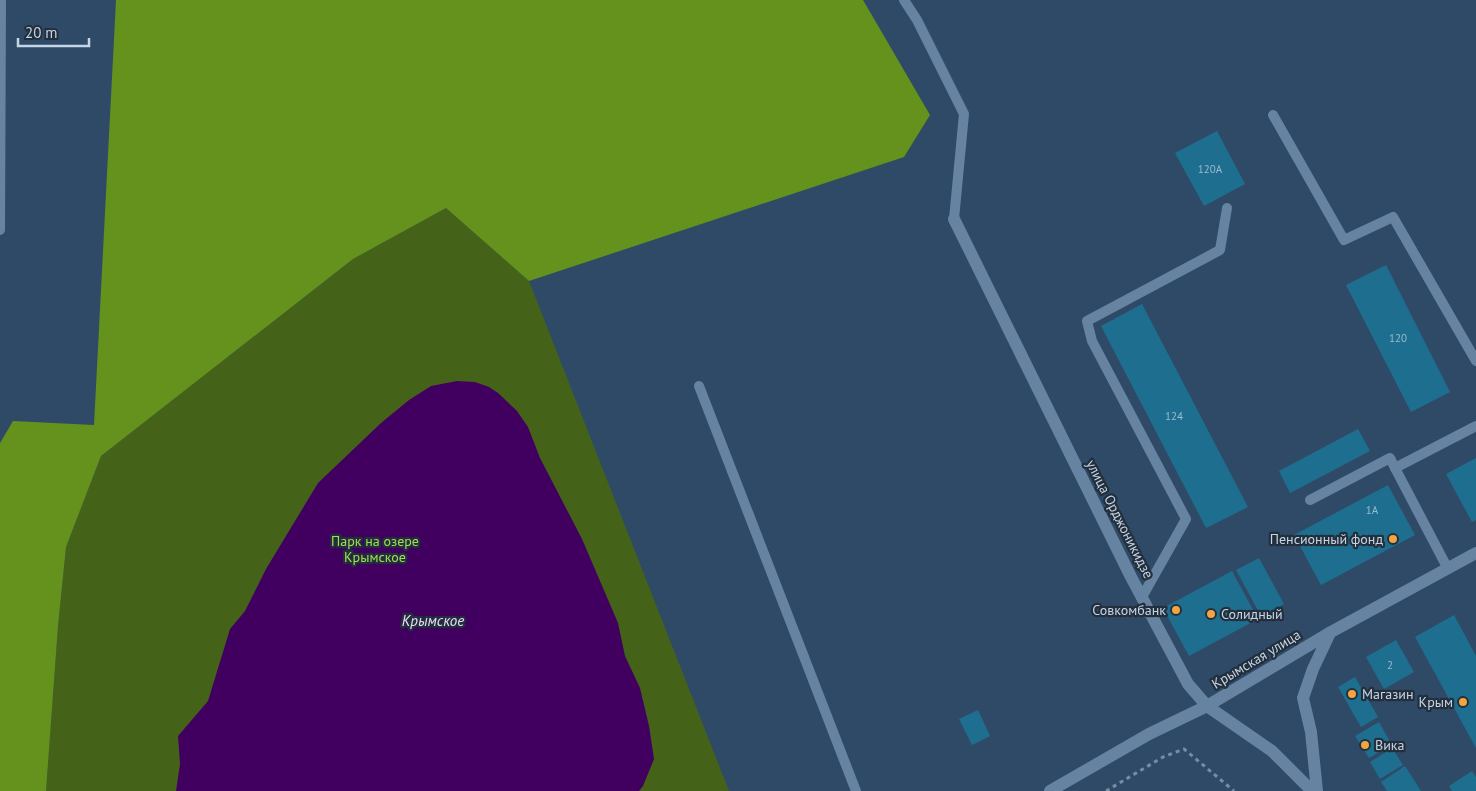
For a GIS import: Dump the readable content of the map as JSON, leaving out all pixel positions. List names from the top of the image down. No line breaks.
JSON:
{"streets":{"street":["улица Орджоникидзе","Крымская улица"]},"crossings":[["улица Орджоникидзе","Крымская улица"]],"water":["Крымское"],"parks":["Парк на озере Крымское"],"places":["Пенсионный фонд","Совкомбанк","Солидный","Магазин","Крым","Вика"],"house_numbers":["120А","120","124","1А","2"],"scale_bar":"20 m"}
